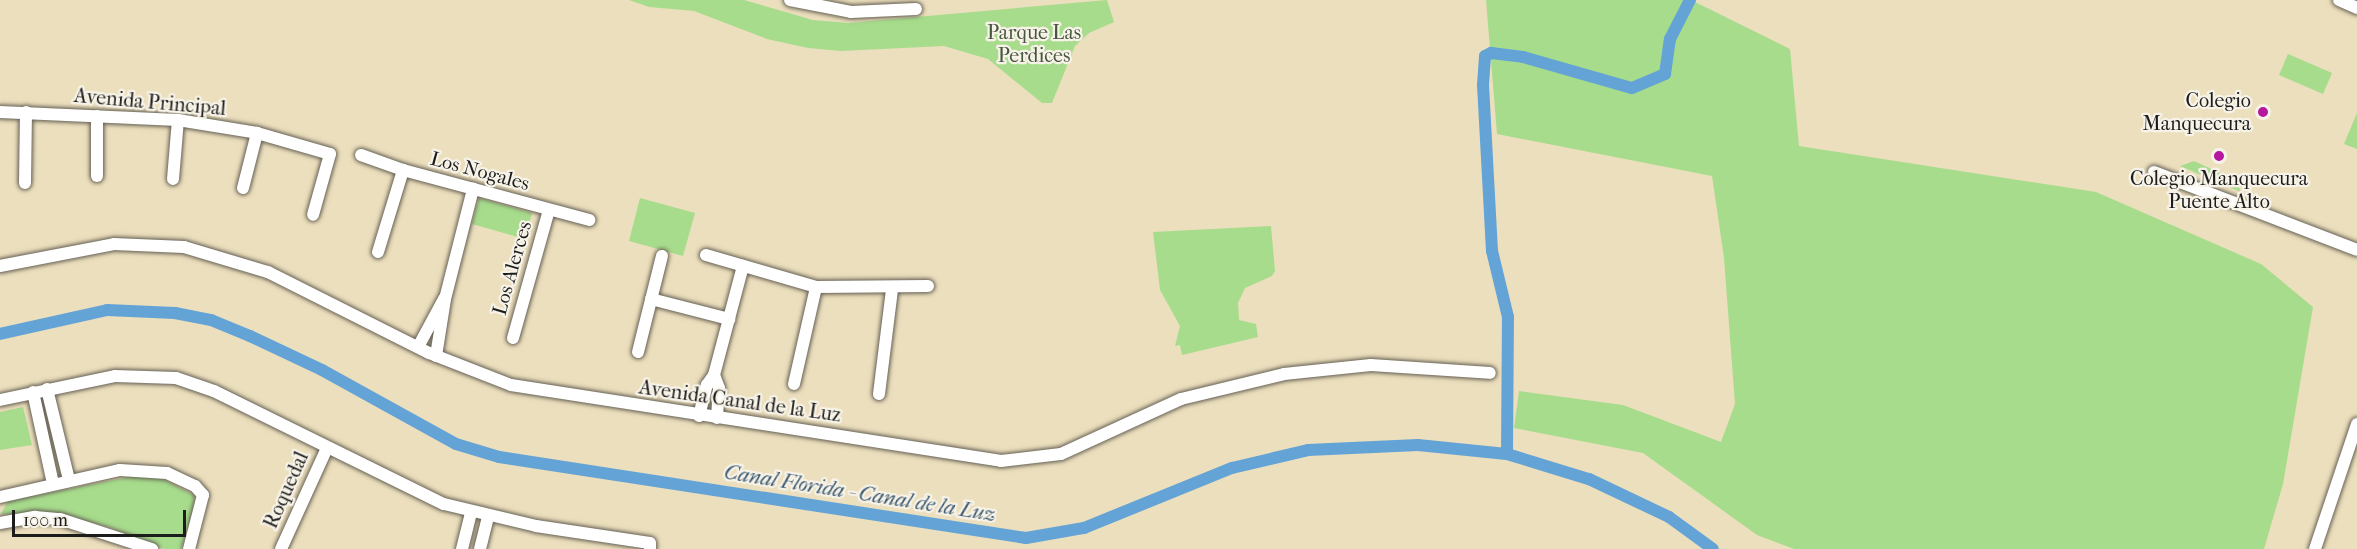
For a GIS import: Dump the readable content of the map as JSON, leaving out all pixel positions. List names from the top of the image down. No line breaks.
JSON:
{"streets":{"street":["Avenida Principal","Los Nogales","Los Alerces","Avenida Canal de la Luz","Roquedal"]},"crossings":[["Los Nogales","Los Alerces"]],"water":["Canal Florida - Canal de la Luz"],"parks":["Parque Las Perdices"],"places":["Colegio Manquecura","Colegio Manquecura Puente Alto"],"scale_bar":"100 m"}
